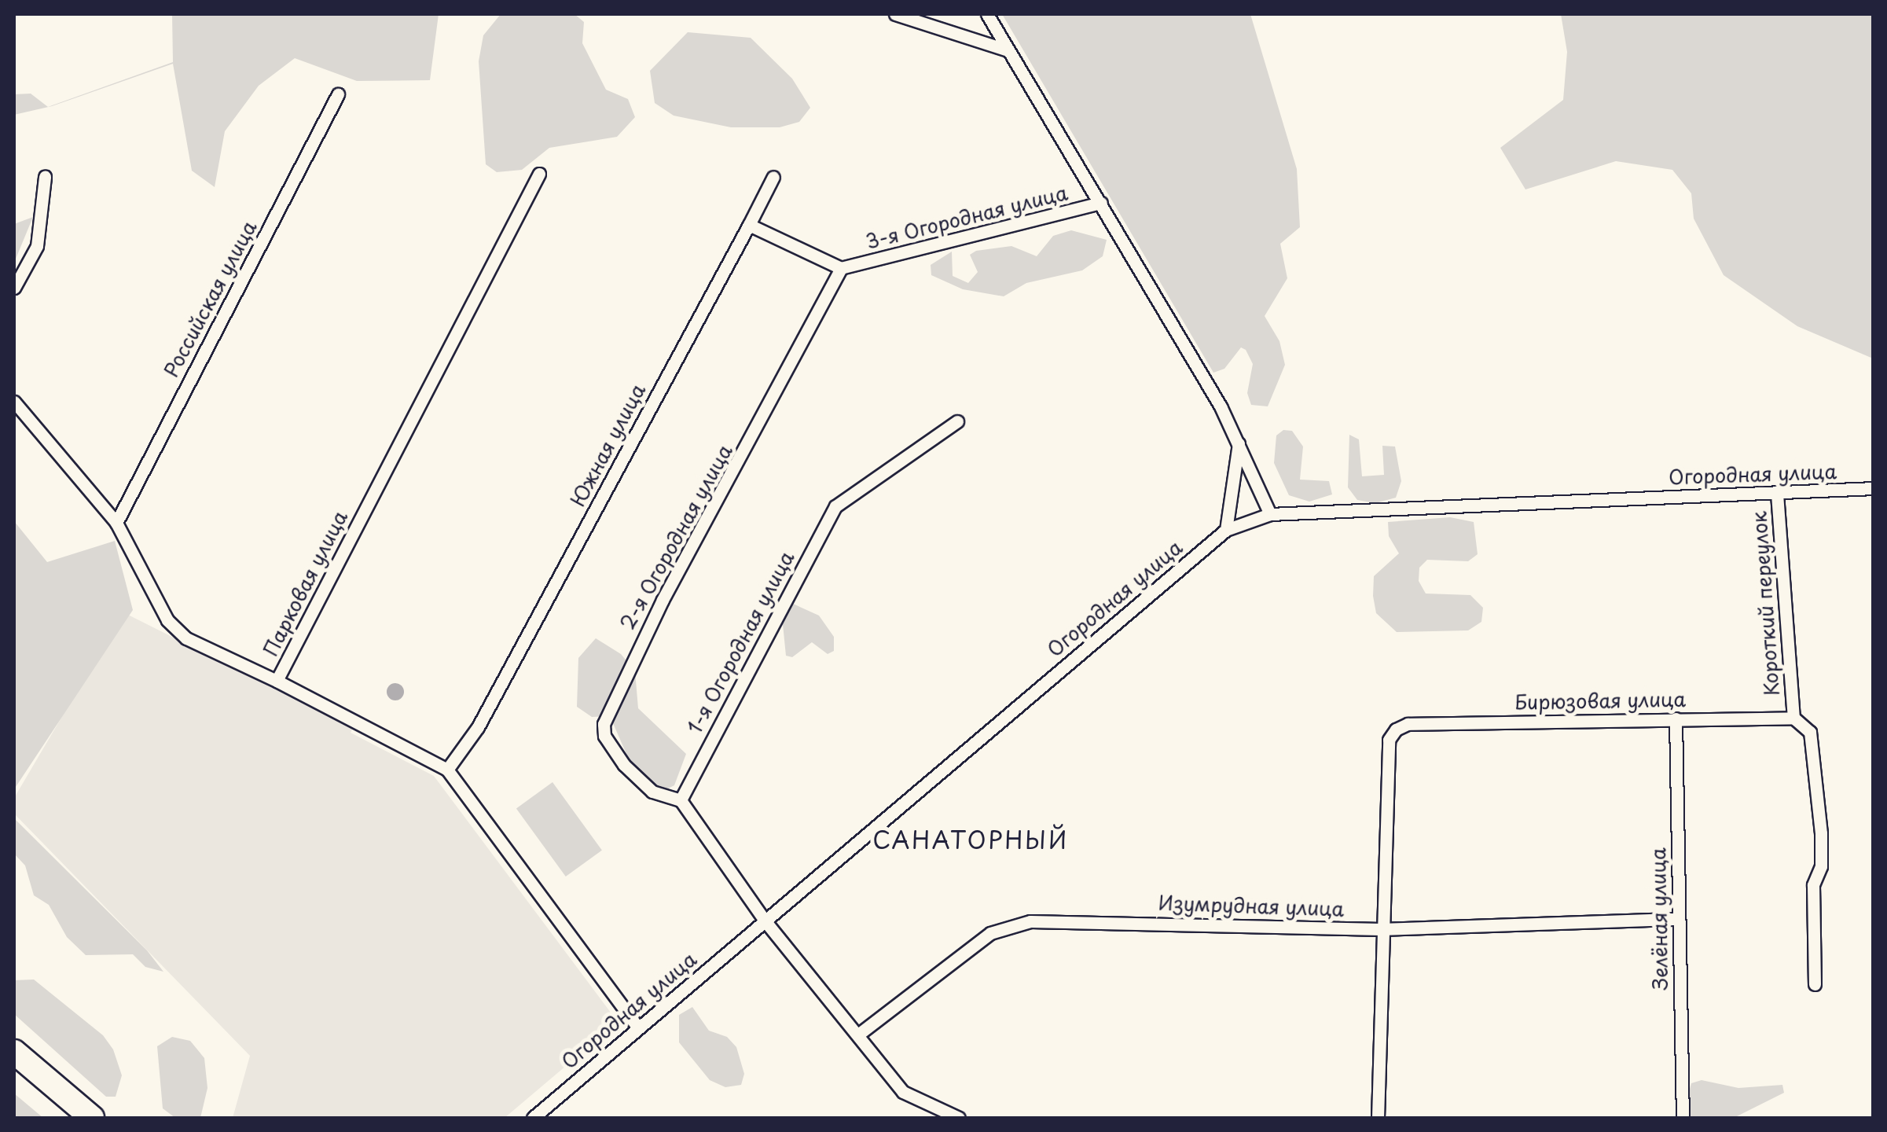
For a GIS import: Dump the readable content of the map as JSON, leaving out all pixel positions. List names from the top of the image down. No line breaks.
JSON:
{"streets":{"street":["3-я Огородная улица","Российская улица","Южная улица","Огородная улица","2-я Огородная улица","Парковая улица","Короткий переулок","1-я Огородная улица","Бирюзовая улица","Изумрудная улица","Зелёная улица"]},"crossings":[["3-я Огородная улица","2-я Огородная улица"],["Южная улица","Парковая улица"],["Огородная улица","Парковая улица"],["Огородная улица","Короткий переулок"],["2-я Огородная улица","1-я Огородная улица"],["Короткий переулок","Бирюзовая улица"],["Бирюзовая улица","Изумрудная улица"],["Бирюзовая улица","Зелёная улица"],["Изумрудная улица","Зелёная улица"]],"districts":["САНАТОРНЫЙ"]}
